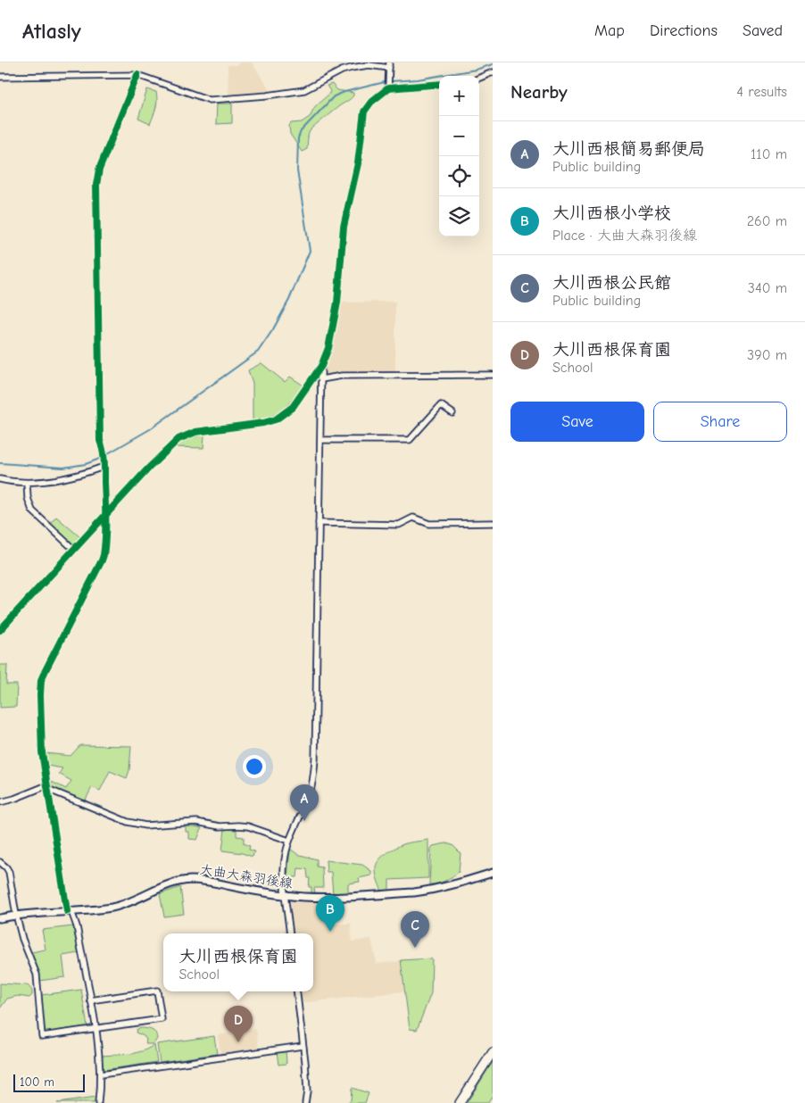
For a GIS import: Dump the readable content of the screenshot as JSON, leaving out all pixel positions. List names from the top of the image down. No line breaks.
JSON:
{"streets":{"main road":["大曲大森羽後線"]},"scale_bar":"100 m","page":{"header":"Atlasly","nav":["Map","Directions","Saved"],"heading":["Nearby","4 results"],"map_buttons":["+","−"],"list":[{"mark":"A","name":"大川西根簡易郵便局","note":"Public building","value":"110 m"},{"mark":"B","name":"大川西根小学校","note":"Place · 大曲大森羽後線","value":"260 m"},{"mark":"C","name":"大川西根公民館","note":"Public building","value":"340 m"},{"mark":"D","name":"大川西根保育園","note":"School","value":"390 m"}],"buttons":["Save","Share"],"pins":["A","B","C","D"],"popup":["大川西根保育園","School"],"scale":"100 m"}}
